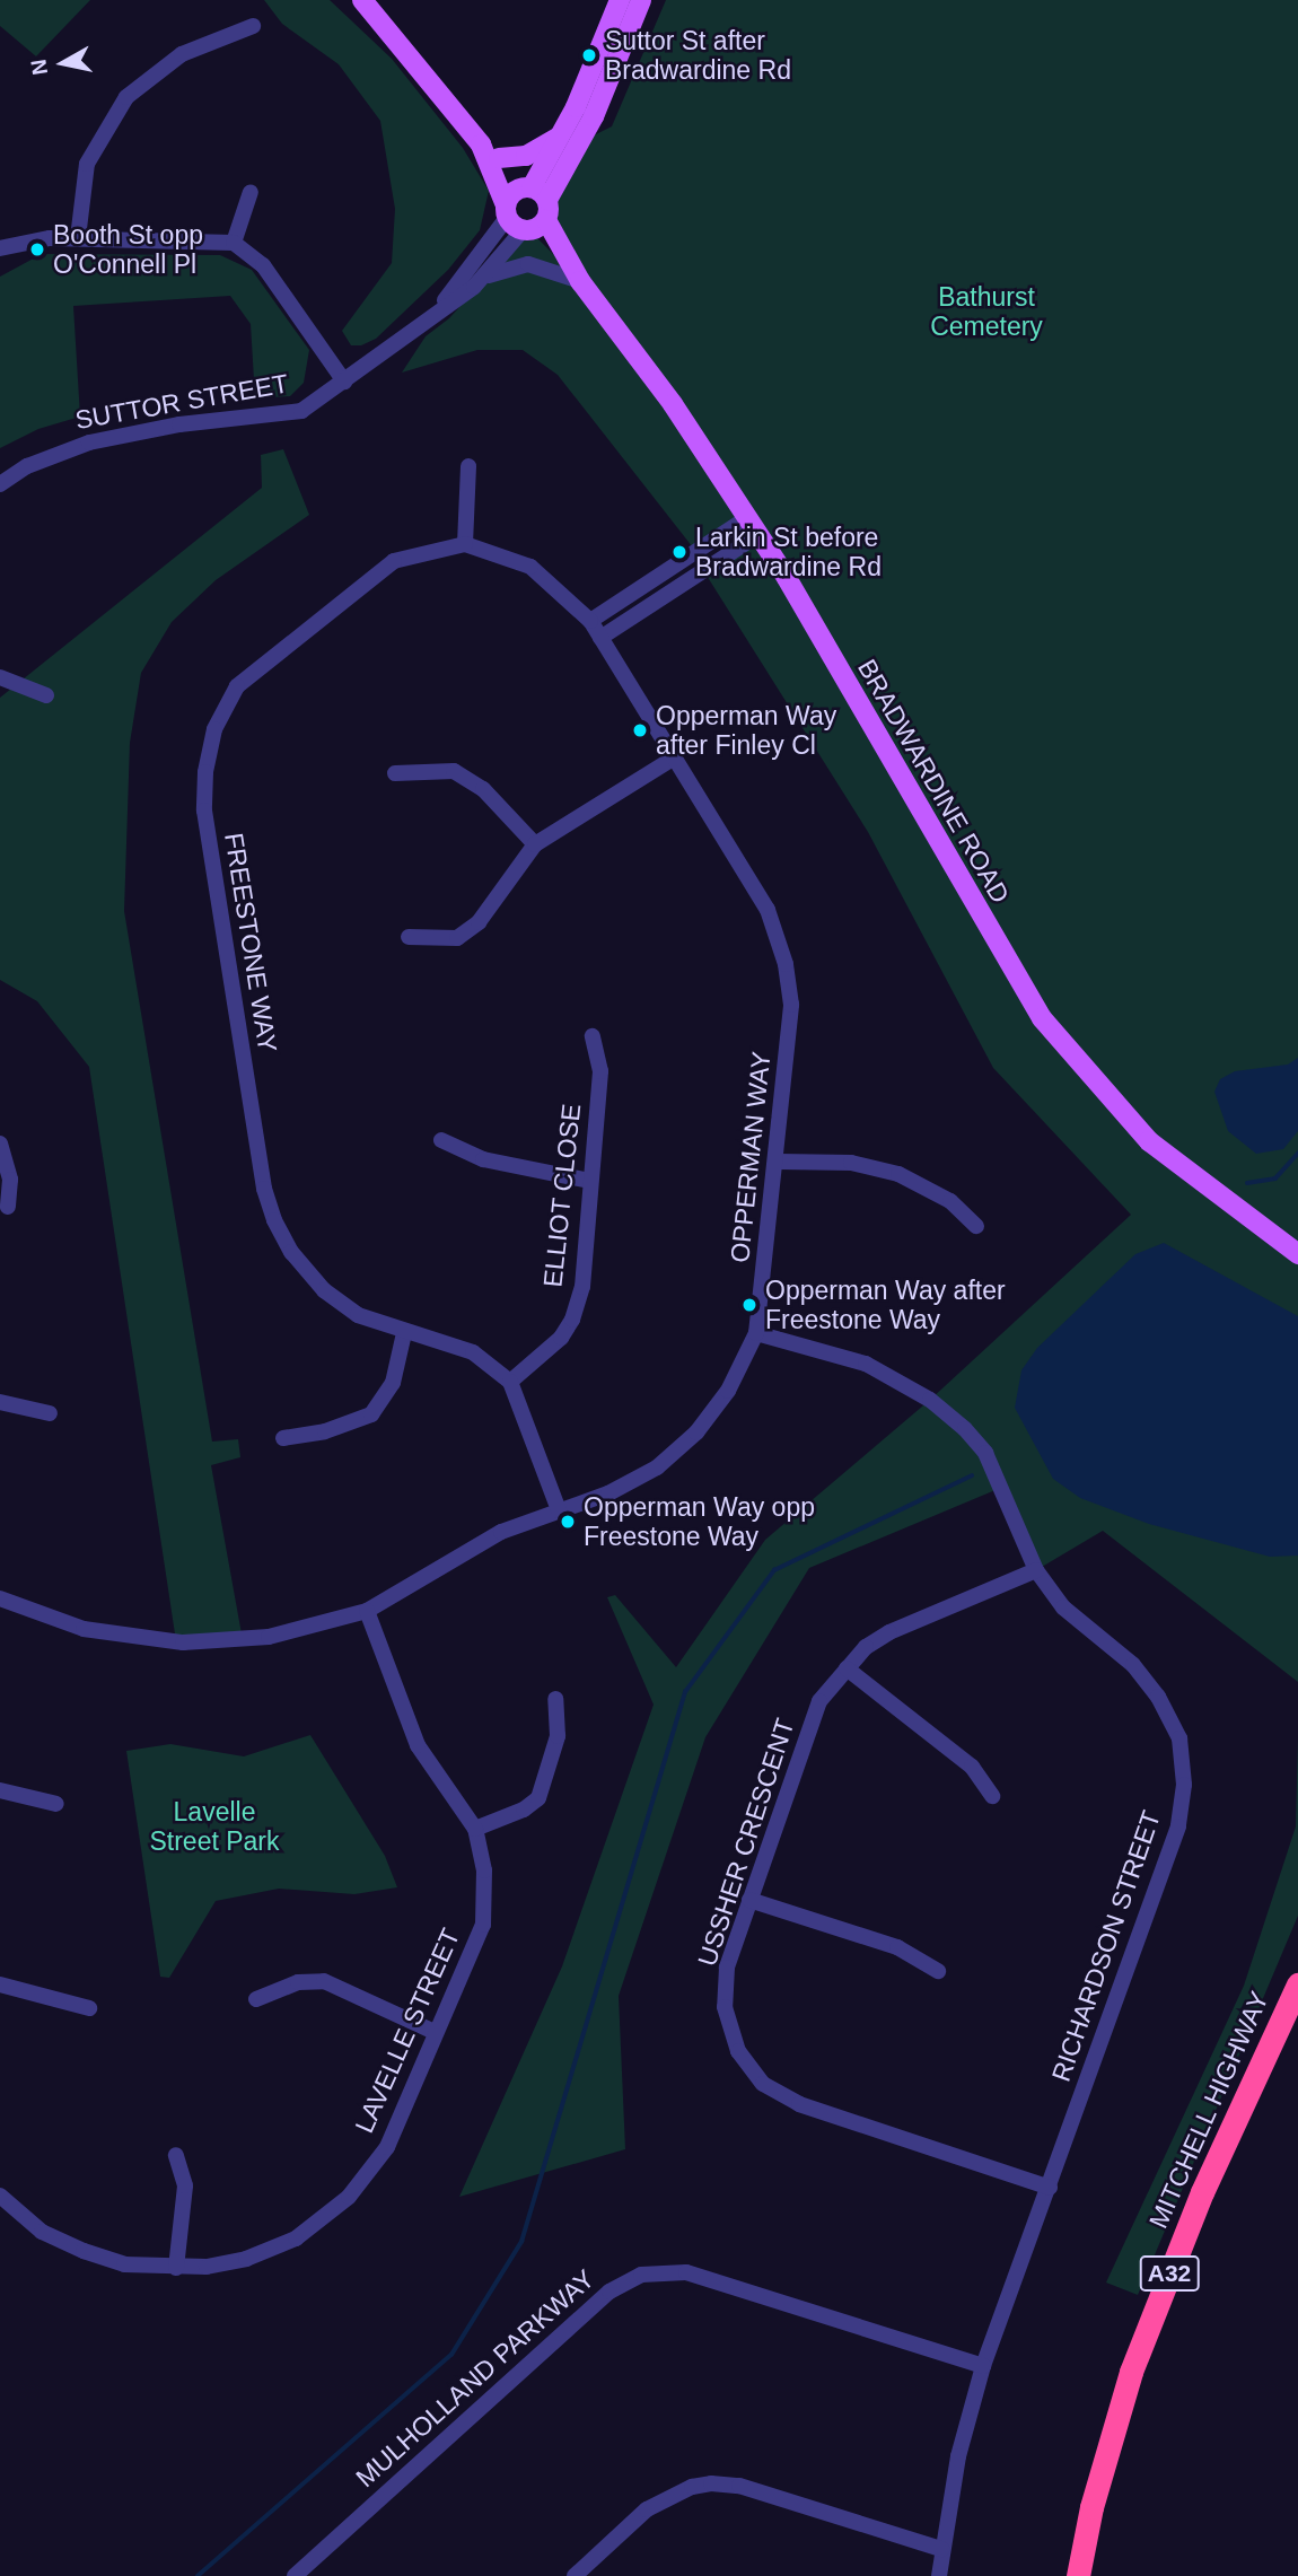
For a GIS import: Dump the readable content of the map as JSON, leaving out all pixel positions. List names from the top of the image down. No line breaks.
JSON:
{"streets":{"highway":["MITCHELL HIGHWAY","A32"],"main road":["SUTTOR STREET","BRADWARDINE ROAD"],"street":["FREESTONE WAY","OPPERMAN WAY","ELLIOT CLOSE","USSHER CRESCENT","RICHARDSON STREET","LAVELLE STREET","MULHOLLAND PARKWAY"]},"crossings":[["SUTTOR STREET","BRADWARDINE ROAD"],["FREESTONE WAY","ELLIOT CLOSE"],["OPPERMAN WAY","RICHARDSON STREET"],["OPPERMAN WAY","LAVELLE STREET"],["USSHER CRESCENT","RICHARDSON STREET"],["RICHARDSON STREET","MULHOLLAND PARKWAY"]],"parks":["Bathurst Cemetery","Lavelle Street Park"],"places":["Suttor St after Bradwardine Rd","Booth St opp O'Connell Pl","Larkin St before Bradwardine Rd","Opperman Way after Finley Cl","Opperman Way after Freestone Way","Opperman Way opp Freestone Way"],"north":"left"}
